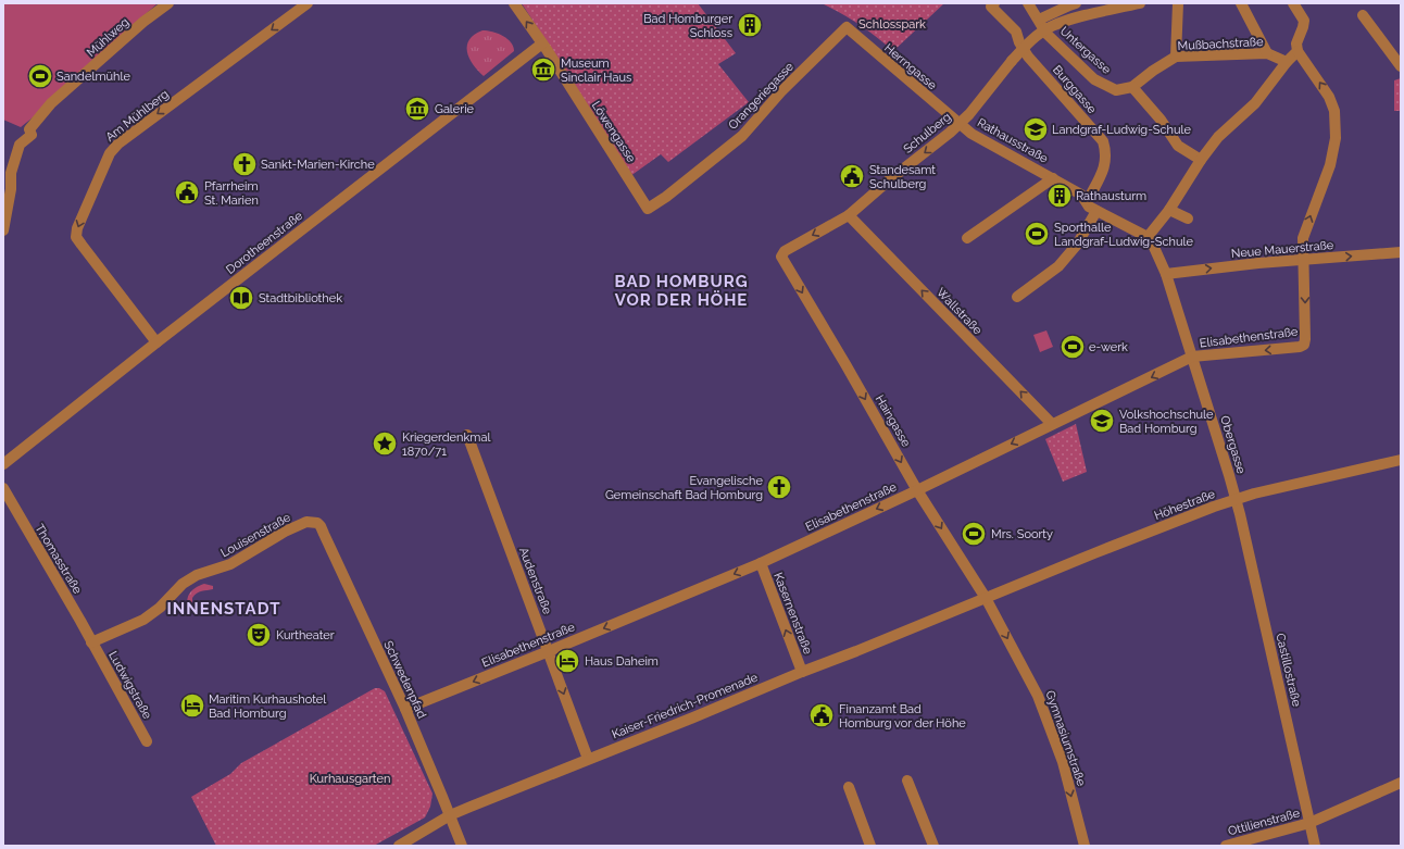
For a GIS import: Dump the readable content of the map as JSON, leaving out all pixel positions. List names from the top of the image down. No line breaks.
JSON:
{"streets":{"street":["Mühlweg","Mußbachstraße","Untergasse","Herrngasse","Burggasse","Orangeriegasse","Am Mühlberg","Löwengasse","Schulberg","Rathausstraße","Dorotheenstraße","Neue Mauerstraße","Wallstraße","Elisabethenstraße","Haingasse","Obergasse","Höhestraße","Louisenstraße","Thomasstraße","Audenstraße","Kasernenstraße","Castillostraße","Schwedenpfad","Ludwigstraße","Kaiser-Friedrich-Promenade","Gymnasiumstraße","Ottilienstraße"]},"crossings":[["Mußbachstraße","Untergasse"],["Herrngasse","Orangeriegasse"],["Herrngasse","Schulberg"],["Herrngasse","Rathausstraße"],["Burggasse","Rathausstraße"],["Orangeriegasse","Löwengasse"],["Am Mühlberg","Dorotheenstraße"],["Löwengasse","Dorotheenstraße"],["Schulberg","Rathausstraße"],["Schulberg","Wallstraße"],["Schulberg","Haingasse"],["Neue Mauerstraße","Elisabethenstraße"],["Neue Mauerstraße","Obergasse"],["Wallstraße","Elisabethenstraße"],["Wallstraße","Haingasse"],["Elisabethenstraße","Haingasse"],["Elisabethenstraße","Obergasse"],["Elisabethenstraße","Audenstraße"],["Elisabethenstraße","Kasernenstraße"],["Elisabethenstraße","Schwedenpfad"],["Haingasse","Höhestraße"],["Haingasse","Kaiser-Friedrich-Promenade"],["Haingasse","Gymnasiumstraße"],["Obergasse","Höhestraße"],["Obergasse","Castillostraße"],["Höhestraße","Castillostraße"],["Höhestraße","Kaiser-Friedrich-Promenade"],["Höhestraße","Gymnasiumstraße"],["Louisenstraße","Thomasstraße"],["Louisenstraße","Schwedenpfad"],["Louisenstraße","Ludwigstraße"],["Thomasstraße","Ludwigstraße"],["Audenstraße","Kaiser-Friedrich-Promenade"],["Kasernenstraße","Kaiser-Friedrich-Promenade"],["Castillostraße","Ottilienstraße"],["Schwedenpfad","Kaiser-Friedrich-Promenade"],["Kaiser-Friedrich-Promenade","Gymnasiumstraße"]],"one_way":["Schulberg","Neue Mauerstraße","Wallstraße","Elisabethenstraße","Haingasse","Kasernenstraße","Gymnasiumstraße"],"districts":["BAD HOMBURG VOR DER HÖHE","INNENSTADT"],"parks":["Schlosspark","Kurhausgarten"],"places":{"building":["Bad Homburger Schloss","Rathausturm"],"museum":["Museum Sinclair Haus","Galerie"],"sports":["Sandelmühle","Sporthalle Landgraf-Ludwig-Schule","e-werk","Mrs. Soorty"],"school or university":["Landgraf-Ludwig-Schule","Volkshochschule Bad Homburg"],"church":["Sankt-Marien-Kirche","Evangelische Gemeinschaft Bad Homburg"],"public building":["Standesamt Schulberg","Pfarrheim St. Marien","Finanzamt Bad Homburg vor der Höhe"],"library":["Stadtbibliothek"],"place":["Kriegerdenkmal 1870/71"],"theatre":["Kurtheater"],"hotel":["Haus Daheim","Maritim Kurhaushotel Bad Homburg"]}}
